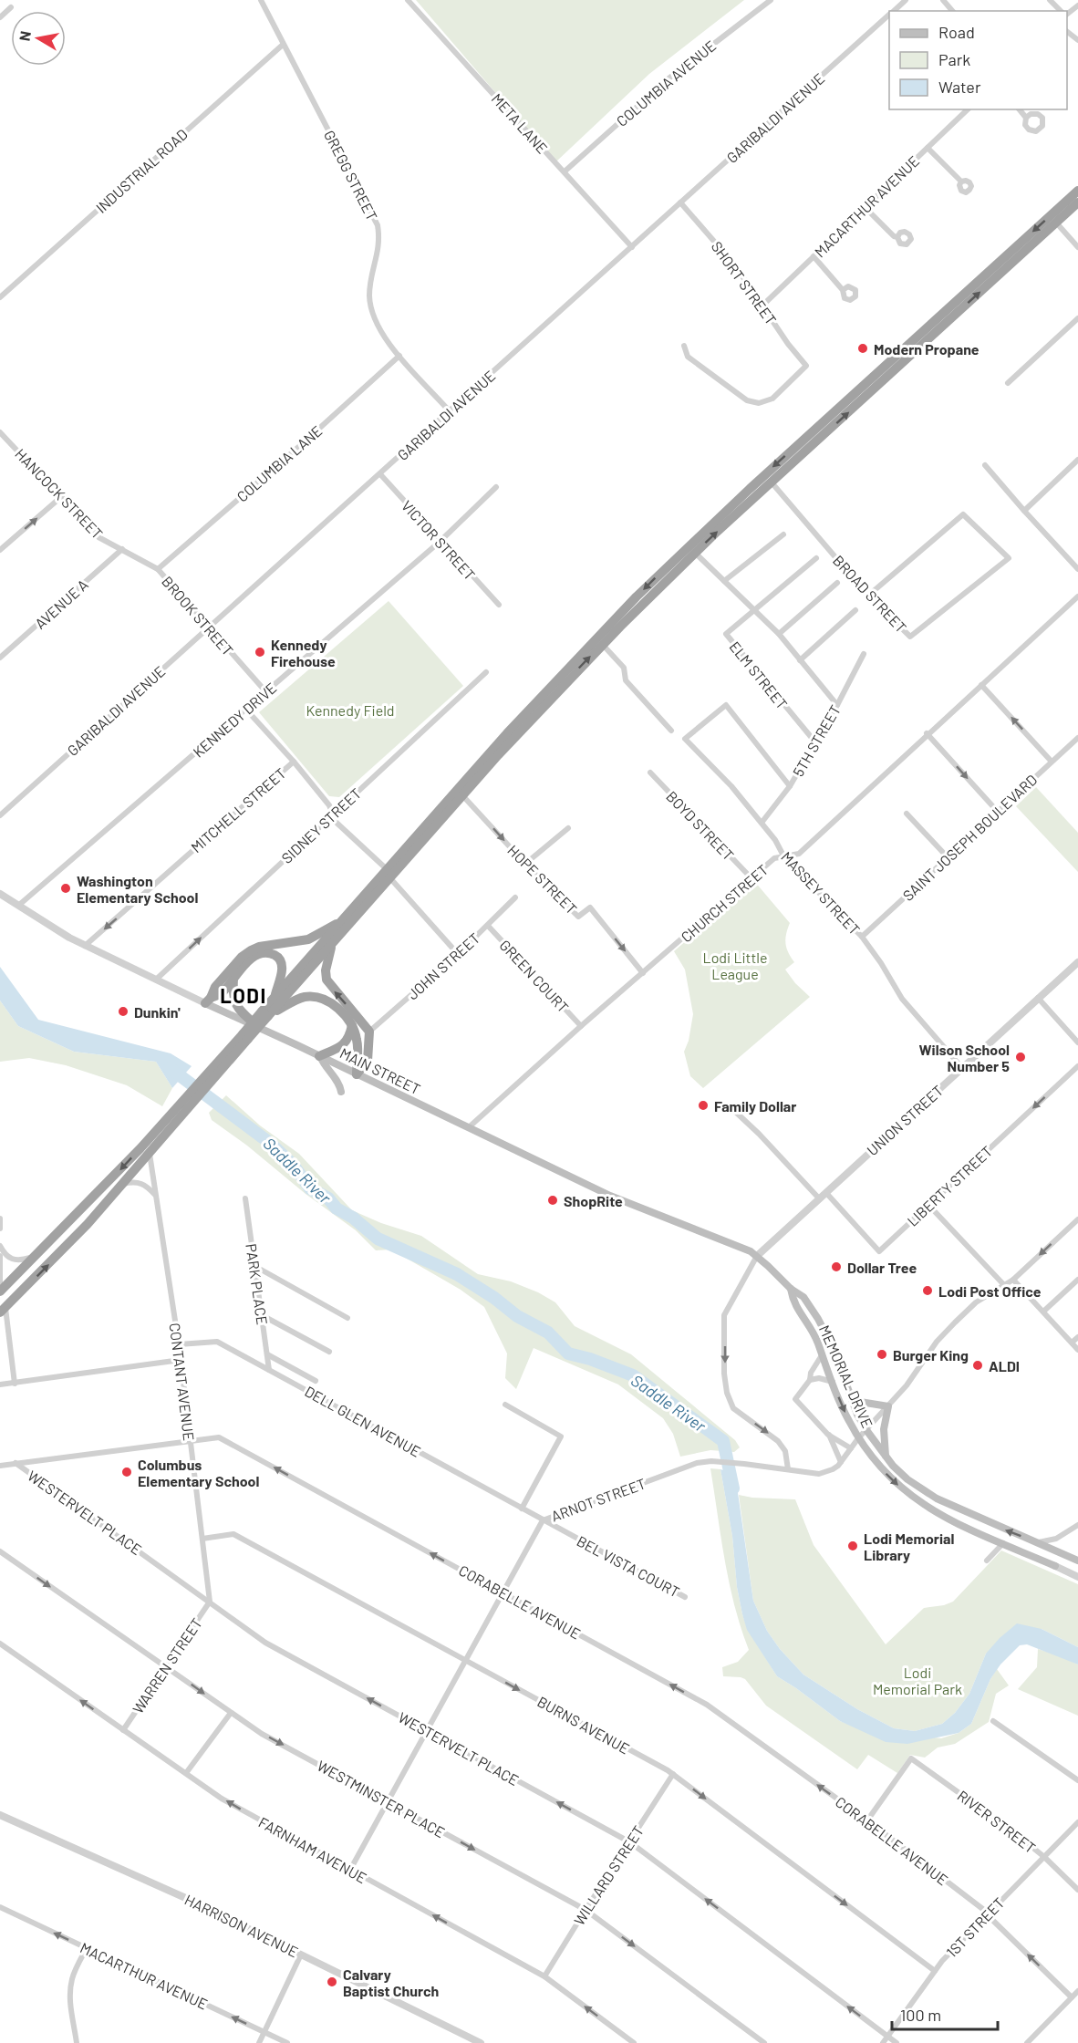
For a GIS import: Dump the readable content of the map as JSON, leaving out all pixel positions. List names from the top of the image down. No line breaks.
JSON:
{"streets":{"main road":["MAIN STREET","MEMORIAL DRIVE"],"street":["COLUMBIA AVENUE","GARIBALDI AVENUE","META LANE","INDUSTRIAL ROAD","GREGG STREET","MACARTHUR AVENUE","SHORT STREET","COLUMBIA LANE","HANCOCK STREET","VICTOR STREET","BROAD STREET","AVENUE A","BROOK STREET","ELM STREET","KENNEDY DRIVE","5TH STREET","MITCHELL STREET","SIDNEY STREET","BOYD STREET","SAINT JOSEPH BOULEVARD","HOPE STREET","MASSEY STREET","CHURCH STREET","JOHN STREET","GREEN COURT","UNION STREET","LIBERTY STREET","PARK PLACE","CONTANT AVENUE","DELL GLEN AVENUE","ARNOT STREET","WESTERVELT PLACE","BEL VISTA COURT","CORABELLE AVENUE","WARREN STREET","BURNS AVENUE","WESTMINSTER PLACE","RIVER STREET","FARNHAM AVENUE","WILLARD STREET","HARRISON AVENUE","1ST STREET"]},"crossings":[["COLUMBIA AVENUE","META LANE"],["GARIBALDI AVENUE","META LANE"],["GARIBALDI AVENUE","GREGG STREET"],["GARIBALDI AVENUE","SHORT STREET"],["GARIBALDI AVENUE","VICTOR STREET"],["GARIBALDI AVENUE","BROOK STREET"],["INDUSTRIAL ROAD","GREGG STREET"],["GREGG STREET","COLUMBIA LANE"],["MACARTHUR AVENUE","SHORT STREET"],["COLUMBIA LANE","BROOK STREET"],["HANCOCK STREET","AVENUE A"],["HANCOCK STREET","BROOK STREET"],["VICTOR STREET","KENNEDY DRIVE"],["AVENUE A","BROOK STREET"],["BROOK STREET","KENNEDY DRIVE"],["ELM STREET","5TH STREET"],["KENNEDY DRIVE","MAIN STREET"],["5TH STREET","MASSEY STREET"],["MITCHELL STREET","MAIN STREET"],["SIDNEY STREET","MAIN STREET"],["BOYD STREET","CHURCH STREET"],["SAINT JOSEPH BOULEVARD","MASSEY STREET"],["HOPE STREET","CHURCH STREET"],["MASSEY STREET","CHURCH STREET"],["MASSEY STREET","UNION STREET"],["CHURCH STREET","GREEN COURT"],["CHURCH STREET","MAIN STREET"],["JOHN STREET","GREEN COURT"],["MAIN STREET","UNION STREET"],["MAIN STREET","MEMORIAL DRIVE"],["UNION STREET","LIBERTY STREET"],["UNION STREET","MEMORIAL DRIVE"],["PARK PLACE","DELL GLEN AVENUE"],["MEMORIAL DRIVE","ARNOT STREET"],["CONTANT AVENUE","DELL GLEN AVENUE"],["CONTANT AVENUE","WESTERVELT PLACE"],["CONTANT AVENUE","CORABELLE AVENUE"],["CONTANT AVENUE","WARREN STREET"],["CONTANT AVENUE","BURNS AVENUE"],["DELL GLEN AVENUE","ARNOT STREET"],["DELL GLEN AVENUE","BEL VISTA COURT"],["ARNOT STREET","WESTERVELT PLACE"],["ARNOT STREET","BEL VISTA COURT"],["ARNOT STREET","CORABELLE AVENUE"],["ARNOT STREET","BURNS AVENUE"],["ARNOT STREET","WESTMINSTER PLACE"],["ARNOT STREET","FARNHAM AVENUE"],["WESTERVELT PLACE","CORABELLE AVENUE"],["WESTERVELT PLACE","WARREN STREET"],["WESTERVELT PLACE","WILLARD STREET"],["WESTERVELT PLACE","1ST STREET"],["CORABELLE AVENUE","RIVER STREET"],["CORABELLE AVENUE","1ST STREET"],["WARREN STREET","WESTMINSTER PLACE"],["WARREN STREET","FARNHAM AVENUE"],["BURNS AVENUE","WILLARD STREET"],["BURNS AVENUE","1ST STREET"],["WESTMINSTER PLACE","WILLARD STREET"],["RIVER STREET","1ST STREET"],["FARNHAM AVENUE","WILLARD STREET"]],"one_way":["MACARTHUR AVENUE","MITCHELL STREET","SIDNEY STREET","HOPE STREET","LIBERTY STREET","WESTERVELT PLACE","CORABELLE AVENUE","BURNS AVENUE","WESTMINSTER PLACE","FARNHAM AVENUE"],"districts":["LODI"],"water":["Saddle River"],"parks":["Kennedy Field","Lodi Little League","Lodi Memorial Park"],"places":["Modern Propane","Kennedy Firehouse","Washington Elementary School","Dunkin'","Wilson School Number 5","Family Dollar","ShopRite","Dollar Tree","Lodi Post Office","Burger King","ALDI","Columbus Elementary School","Lodi Memorial Library","Calvary Baptist Church"],"legend":["Road","Park","Water"],"scale_bar":"100 m","north":"left"}
